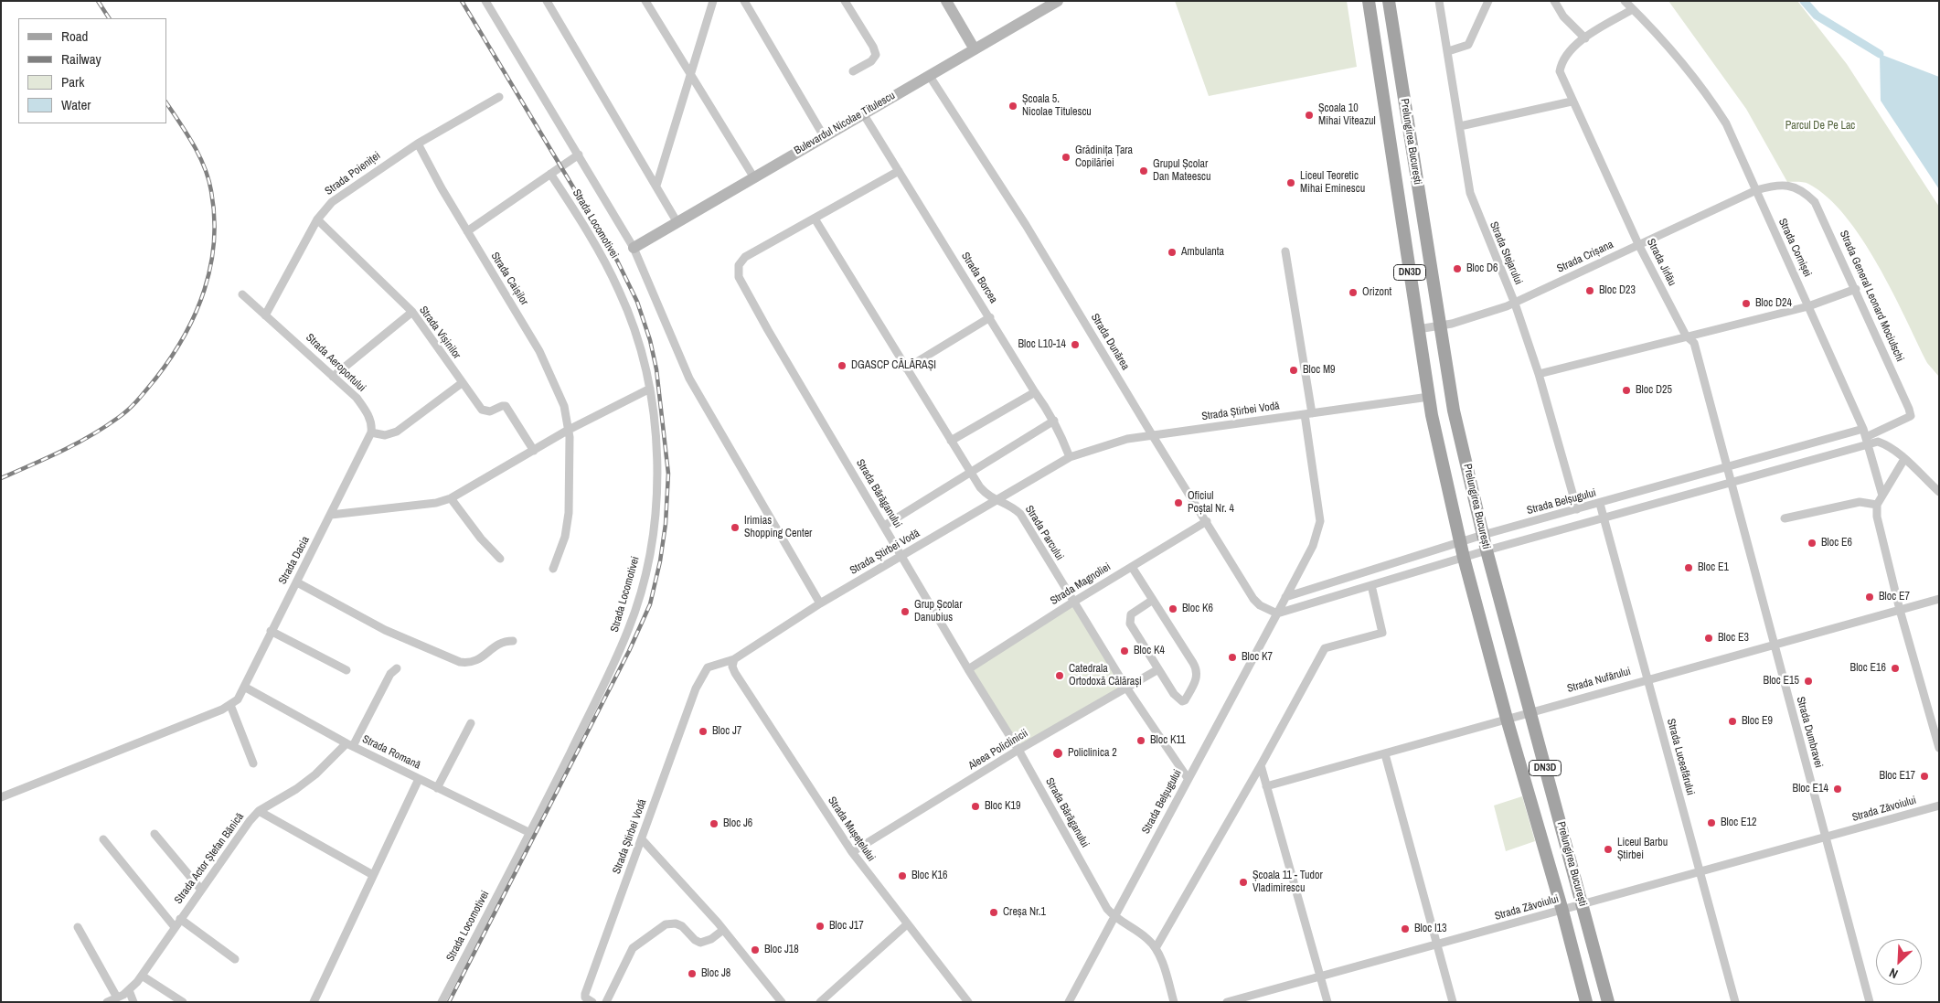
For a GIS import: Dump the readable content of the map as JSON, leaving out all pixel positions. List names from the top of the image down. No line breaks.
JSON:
{"streets":{"main road":["Bulevardul Nicolae Titulescu","Prelungirea București","DN3D"],"street":["Strada Poieniței","Strada Locomotivei","Strada Cornișei","Strada Stejarului","Strada Crișana","Strada Jirlău","Strada Borcea","Strada Caișilor","Strada General Leonard Mociulschi","Strada Vișinilor","Strada Dunărea","Strada Aeroportului","Strada Știrbei Vodă","Strada Bărăganului","Strada Belșugului","Strada Parcului","Strada Dacia","Strada Magnoliei","Strada Nufărului","Strada Dumbravei","Aleea Policlinicii","Strada Romană","Strada Luceafărului","Strada Zăvoiului","Strada Mușețelului","Strada Actor Ștefan Bănică"]},"crossings":[["Bulevardul Nicolae Titulescu","Strada Locomotivei"],["Bulevardul Nicolae Titulescu","Strada Borcea"],["Bulevardul Nicolae Titulescu","Strada Dunărea"],["Prelungirea București","Strada Crișana"],["Prelungirea București","Strada Știrbei Vodă"],["Prelungirea București","Strada Belșugului"],["Prelungirea București","Strada Nufărului"],["Prelungirea București","Strada Zăvoiului"],["Strada Poieniței","Strada Caișilor"],["Strada Poieniței","Strada Vișinilor"],["Strada Poieniței","Strada Aeroportului"],["Strada Locomotivei","Strada Știrbei Vodă"],["Strada Locomotivei","Strada Romană"],["Strada Cornișei","Strada Crișana"],["Strada Cornișei","Strada General Leonard Mociulschi"],["Strada Cornișei","Strada Belșugului"],["Strada Stejarului","Strada Crișana"],["Strada Stejarului","Strada Belșugului"],["Strada Crișana","Strada Jirlău"],["Strada Crișana","Strada General Leonard Mociulschi"],["Strada Jirlău","Strada Belșugului"],["Strada Jirlău","Strada Dumbravei"],["Strada Borcea","Strada Știrbei Vodă"],["Strada Borcea","Strada Bărăganului"],["Strada General Leonard Mociulschi","Strada Belșugului"],["Strada Dunărea","Strada Știrbei Vodă"],["Strada Dunărea","Strada Belșugului"],["Strada Dunărea","Strada Magnoliei"],["Strada Știrbei Vodă","Strada Bărăganului"],["Strada Știrbei Vodă","Strada Parcului"],["Strada Știrbei Vodă","Strada Mușețelului"],["Strada Bărăganului","Strada Belșugului"],["Strada Bărăganului","Strada Parcului"],["Strada Bărăganului","Strada Magnoliei"],["Strada Bărăganului","Aleea Policlinicii"],["Strada Belșugului","Strada Parcului"],["Strada Belșugului","Strada Dumbravei"],["Strada Belșugului","Strada Luceafărului"],["Strada Parcului","Strada Magnoliei"],["Strada Parcului","Aleea Policlinicii"],["Strada Dacia","Strada Romană"],["Strada Nufărului","Strada Dumbravei"],["Strada Nufărului","Strada Luceafărului"],["Strada Dumbravei","Strada Zăvoiului"],["Aleea Policlinicii","Strada Mușețelului"],["Strada Romană","Strada Actor Ștefan Bănică"],["Strada Luceafărului","Strada Zăvoiului"]],"parks":["Parcul De Pe Lac"],"places":["Școala 5. Nicolae Titulescu","Școala 10 Mihai Viteazul","Grădinița Țara Copilăriei","Grupul Școlar Dan Mateescu","Liceul Teoretic Mihai Eminescu","Ambulanta","Bloc D6","Bloc D23","Orizont","Bloc D24","Bloc L10-14","DGASCP CĂLĂRAȘI","Bloc M9","Bloc D25","Oficiul Poștal Nr. 4","Irimias Shopping Center","Bloc E6","Bloc E1","Bloc E7","Bloc K6","Grup Școlar Danubius","Bloc E3","Bloc K4","Bloc K7","Bloc E16","Catedrala Ortodoxă Călărași","Bloc E15","Bloc E9","Bloc J7","Bloc K11","Policlinica 2","Bloc E17","Bloc E14","Bloc K19","Bloc E12","Bloc J6","Liceul Barbu Știrbei","Bloc K16","Școala 11 - Tudor Vladimirescu","Creșa Nr.1","Bloc J17","Bloc I13","Bloc J18","Bloc J8"],"legend":["Road","Railway","Park","Water"],"north":"bottom left"}
